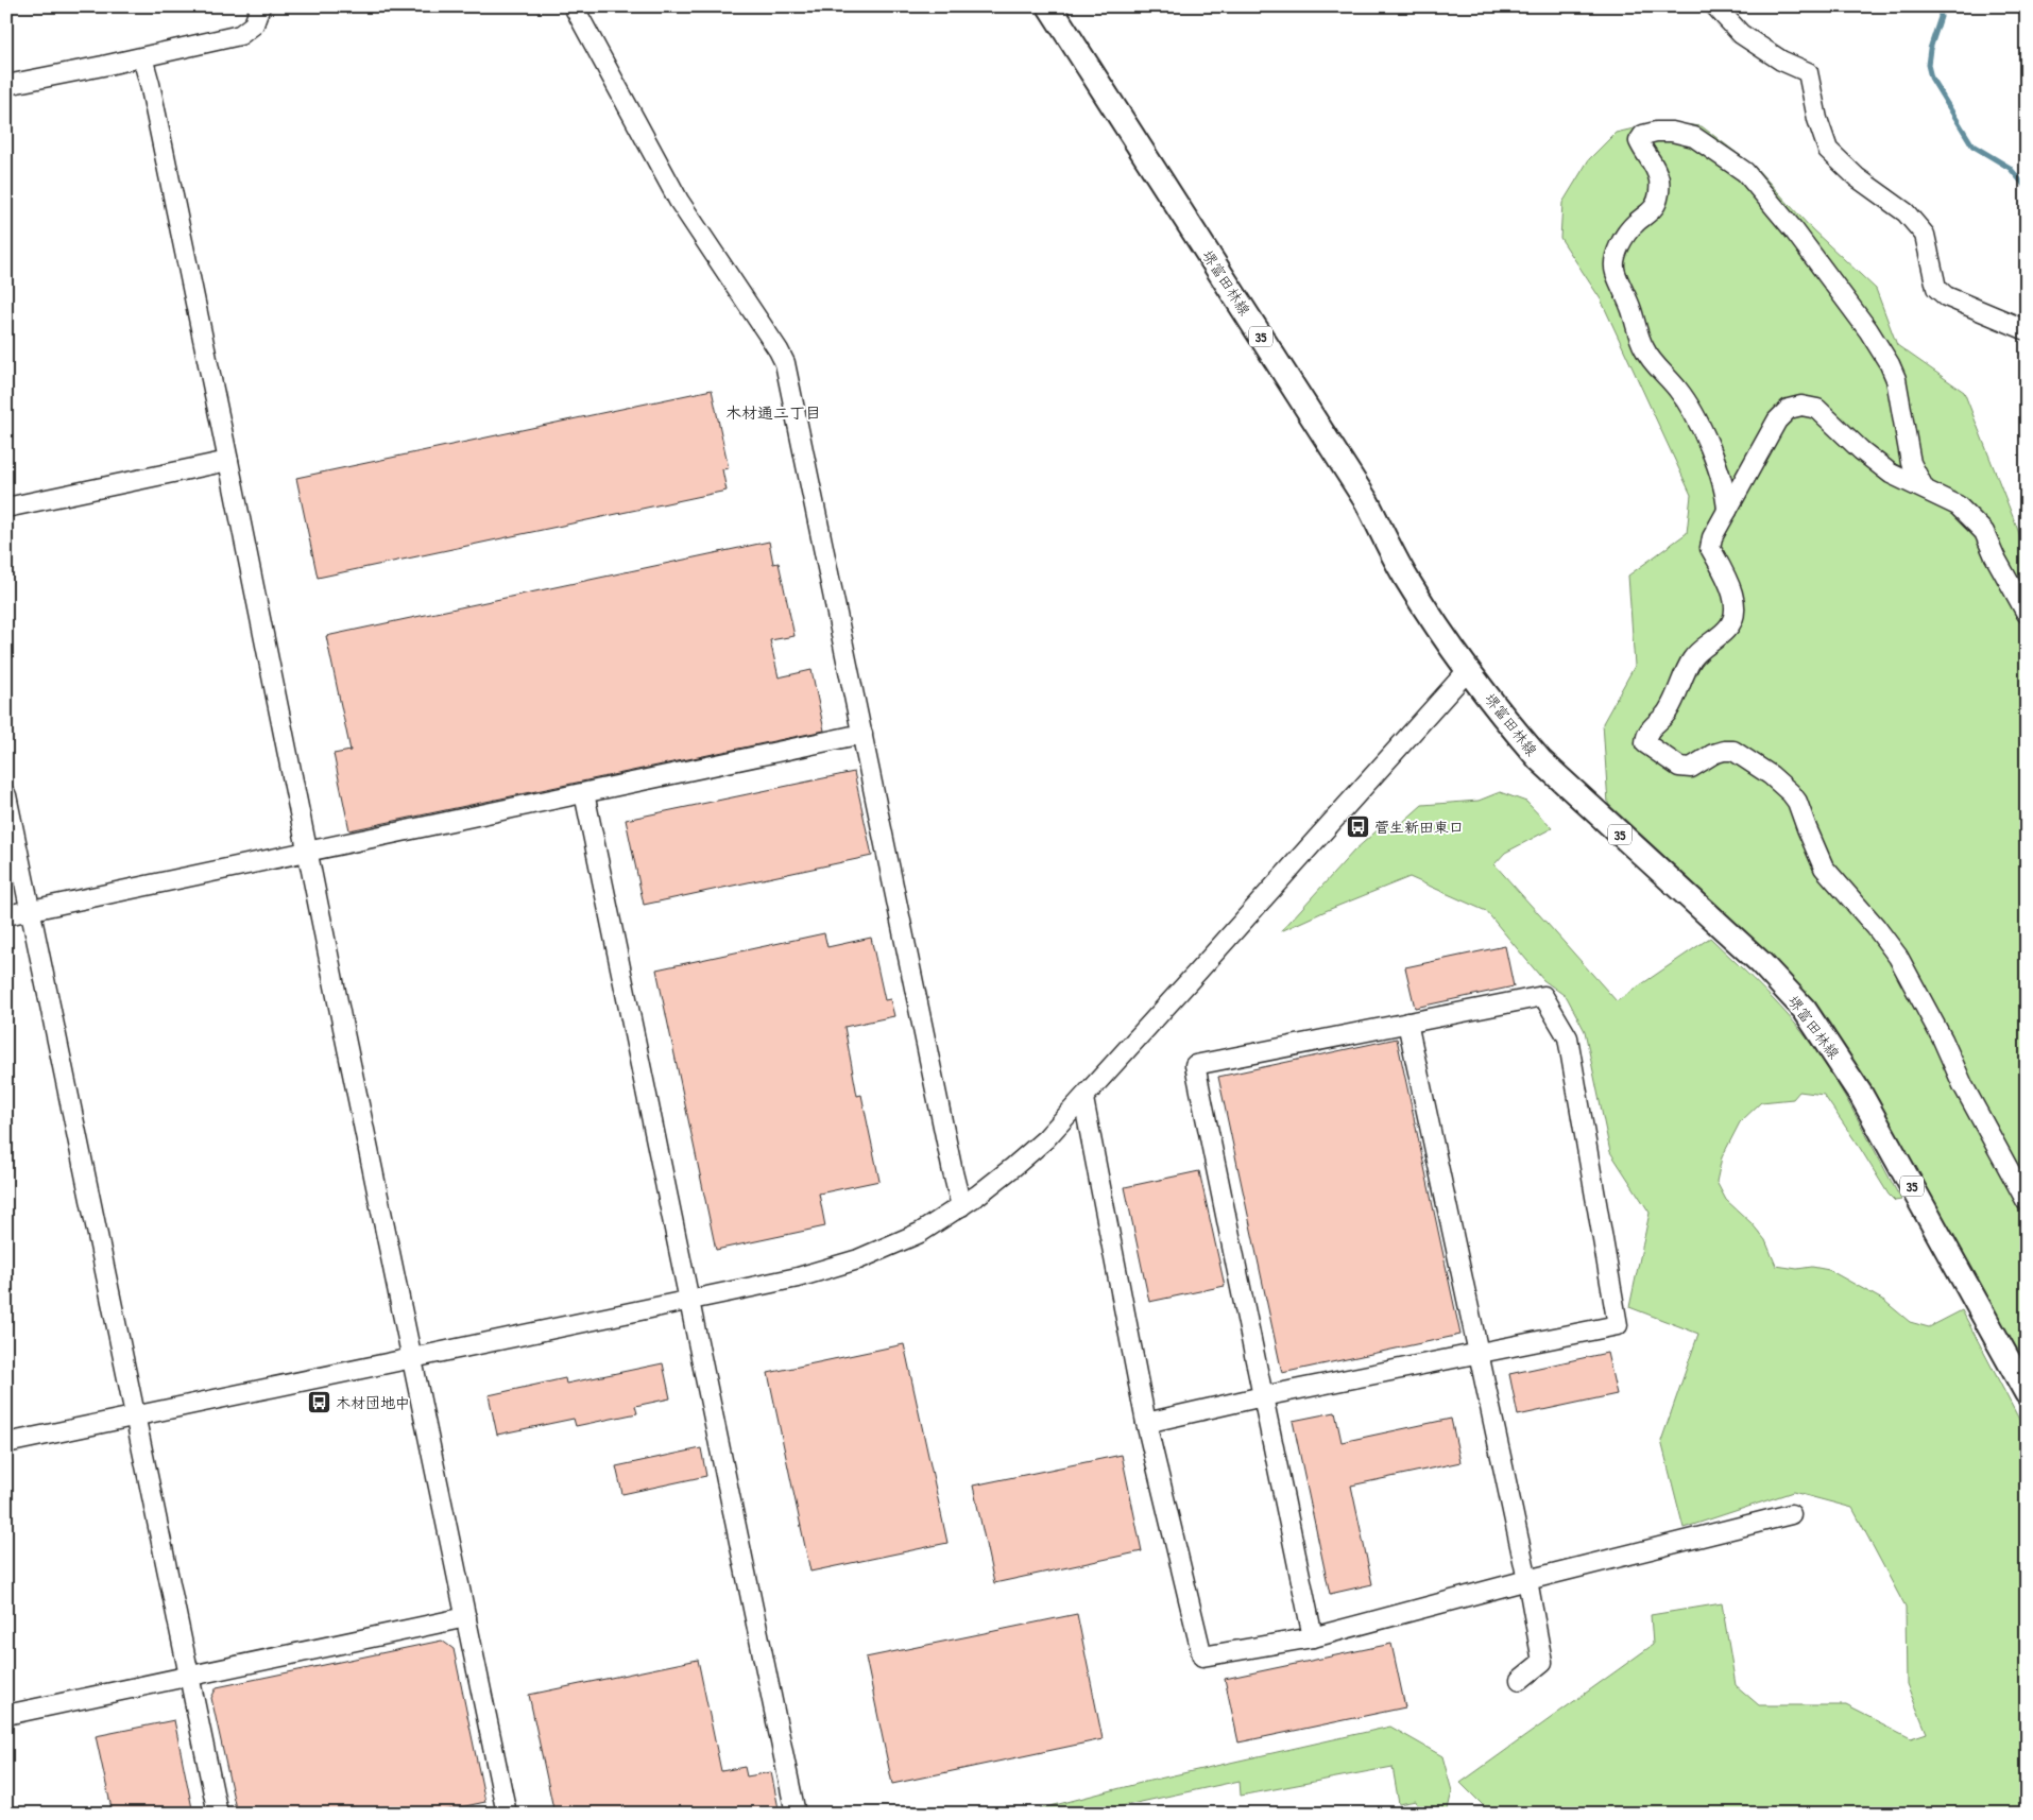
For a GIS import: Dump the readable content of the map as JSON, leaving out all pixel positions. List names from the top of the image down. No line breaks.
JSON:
{"streets":{"main road":["堺富田林線","35"]},"districts":["木材通二丁目"],"places":{"bus stop":["菅生新田東口","木材団地中"]}}
